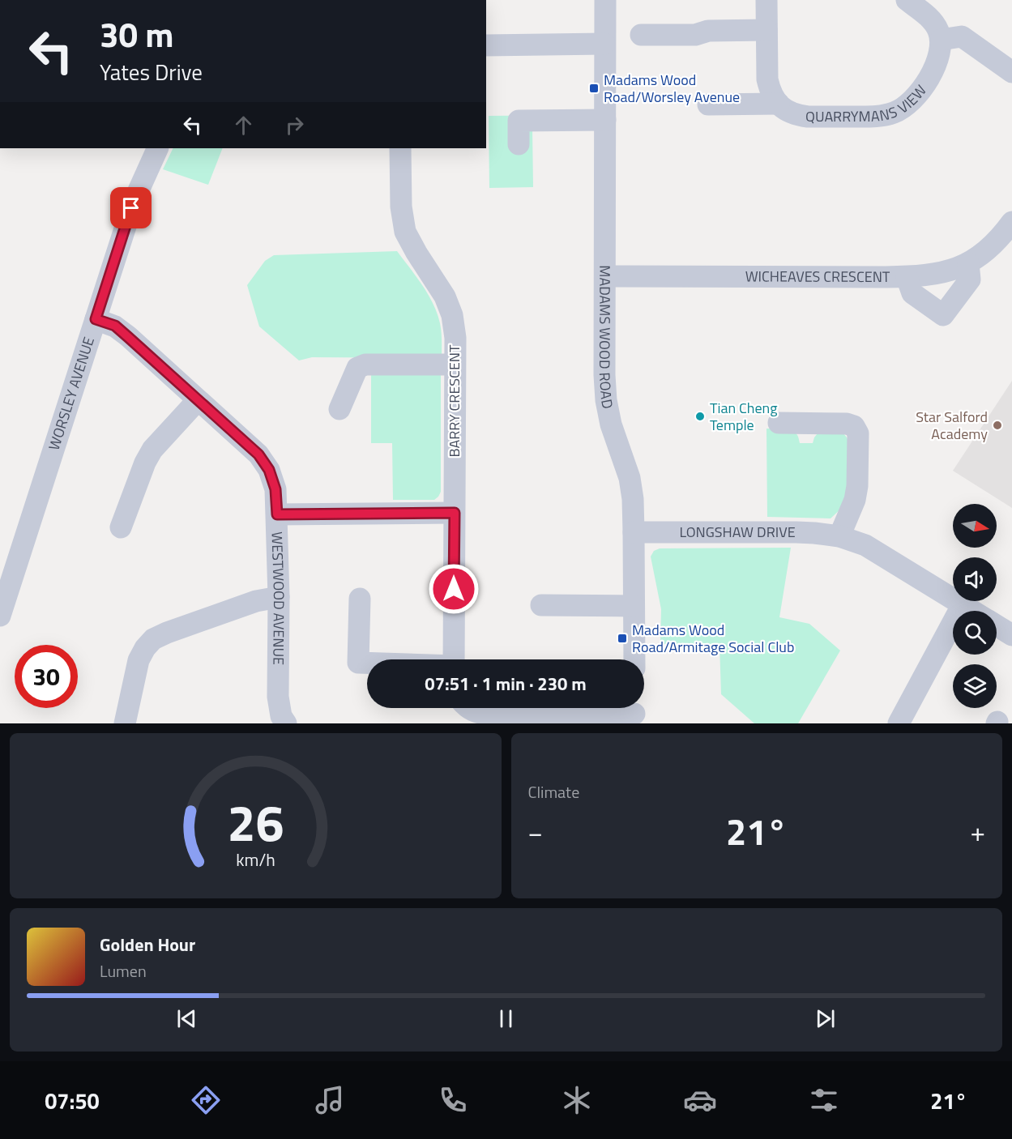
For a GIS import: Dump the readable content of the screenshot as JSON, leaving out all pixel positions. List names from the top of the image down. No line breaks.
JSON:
{"streets":{"street":["QUARRYMANS VIEW","WICHEAVES CRESCENT","MADAMS WOOD ROAD","WORSLEY AVENUE","BARRY CRESCENT","LONGSHAW DRIVE","WESTWOOD AVENUE"]},"crossings":[["WICHEAVES CRESCENT","MADAMS WOOD ROAD"],["MADAMS WOOD ROAD","LONGSHAW DRIVE"],["WORSLEY AVENUE","WESTWOOD AVENUE"]],"places":{"transit":["Madams Wood Road/Worsley Avenue","Madams Wood Road/Armitage Social Club"],"other":["Tian Cheng Temple","Star Salford Academy"]},"north":"right","page":{"turn":["30 m","Yates Drive"],"limit":"30","trip":"07:51 · 1 min · 230 m","tile":"Climate","heat":["−","21°","+"],"song":["Golden Hour","Lumen"],"tabs":["07:50","21°"],"gauge":["26","km/h"]}}
